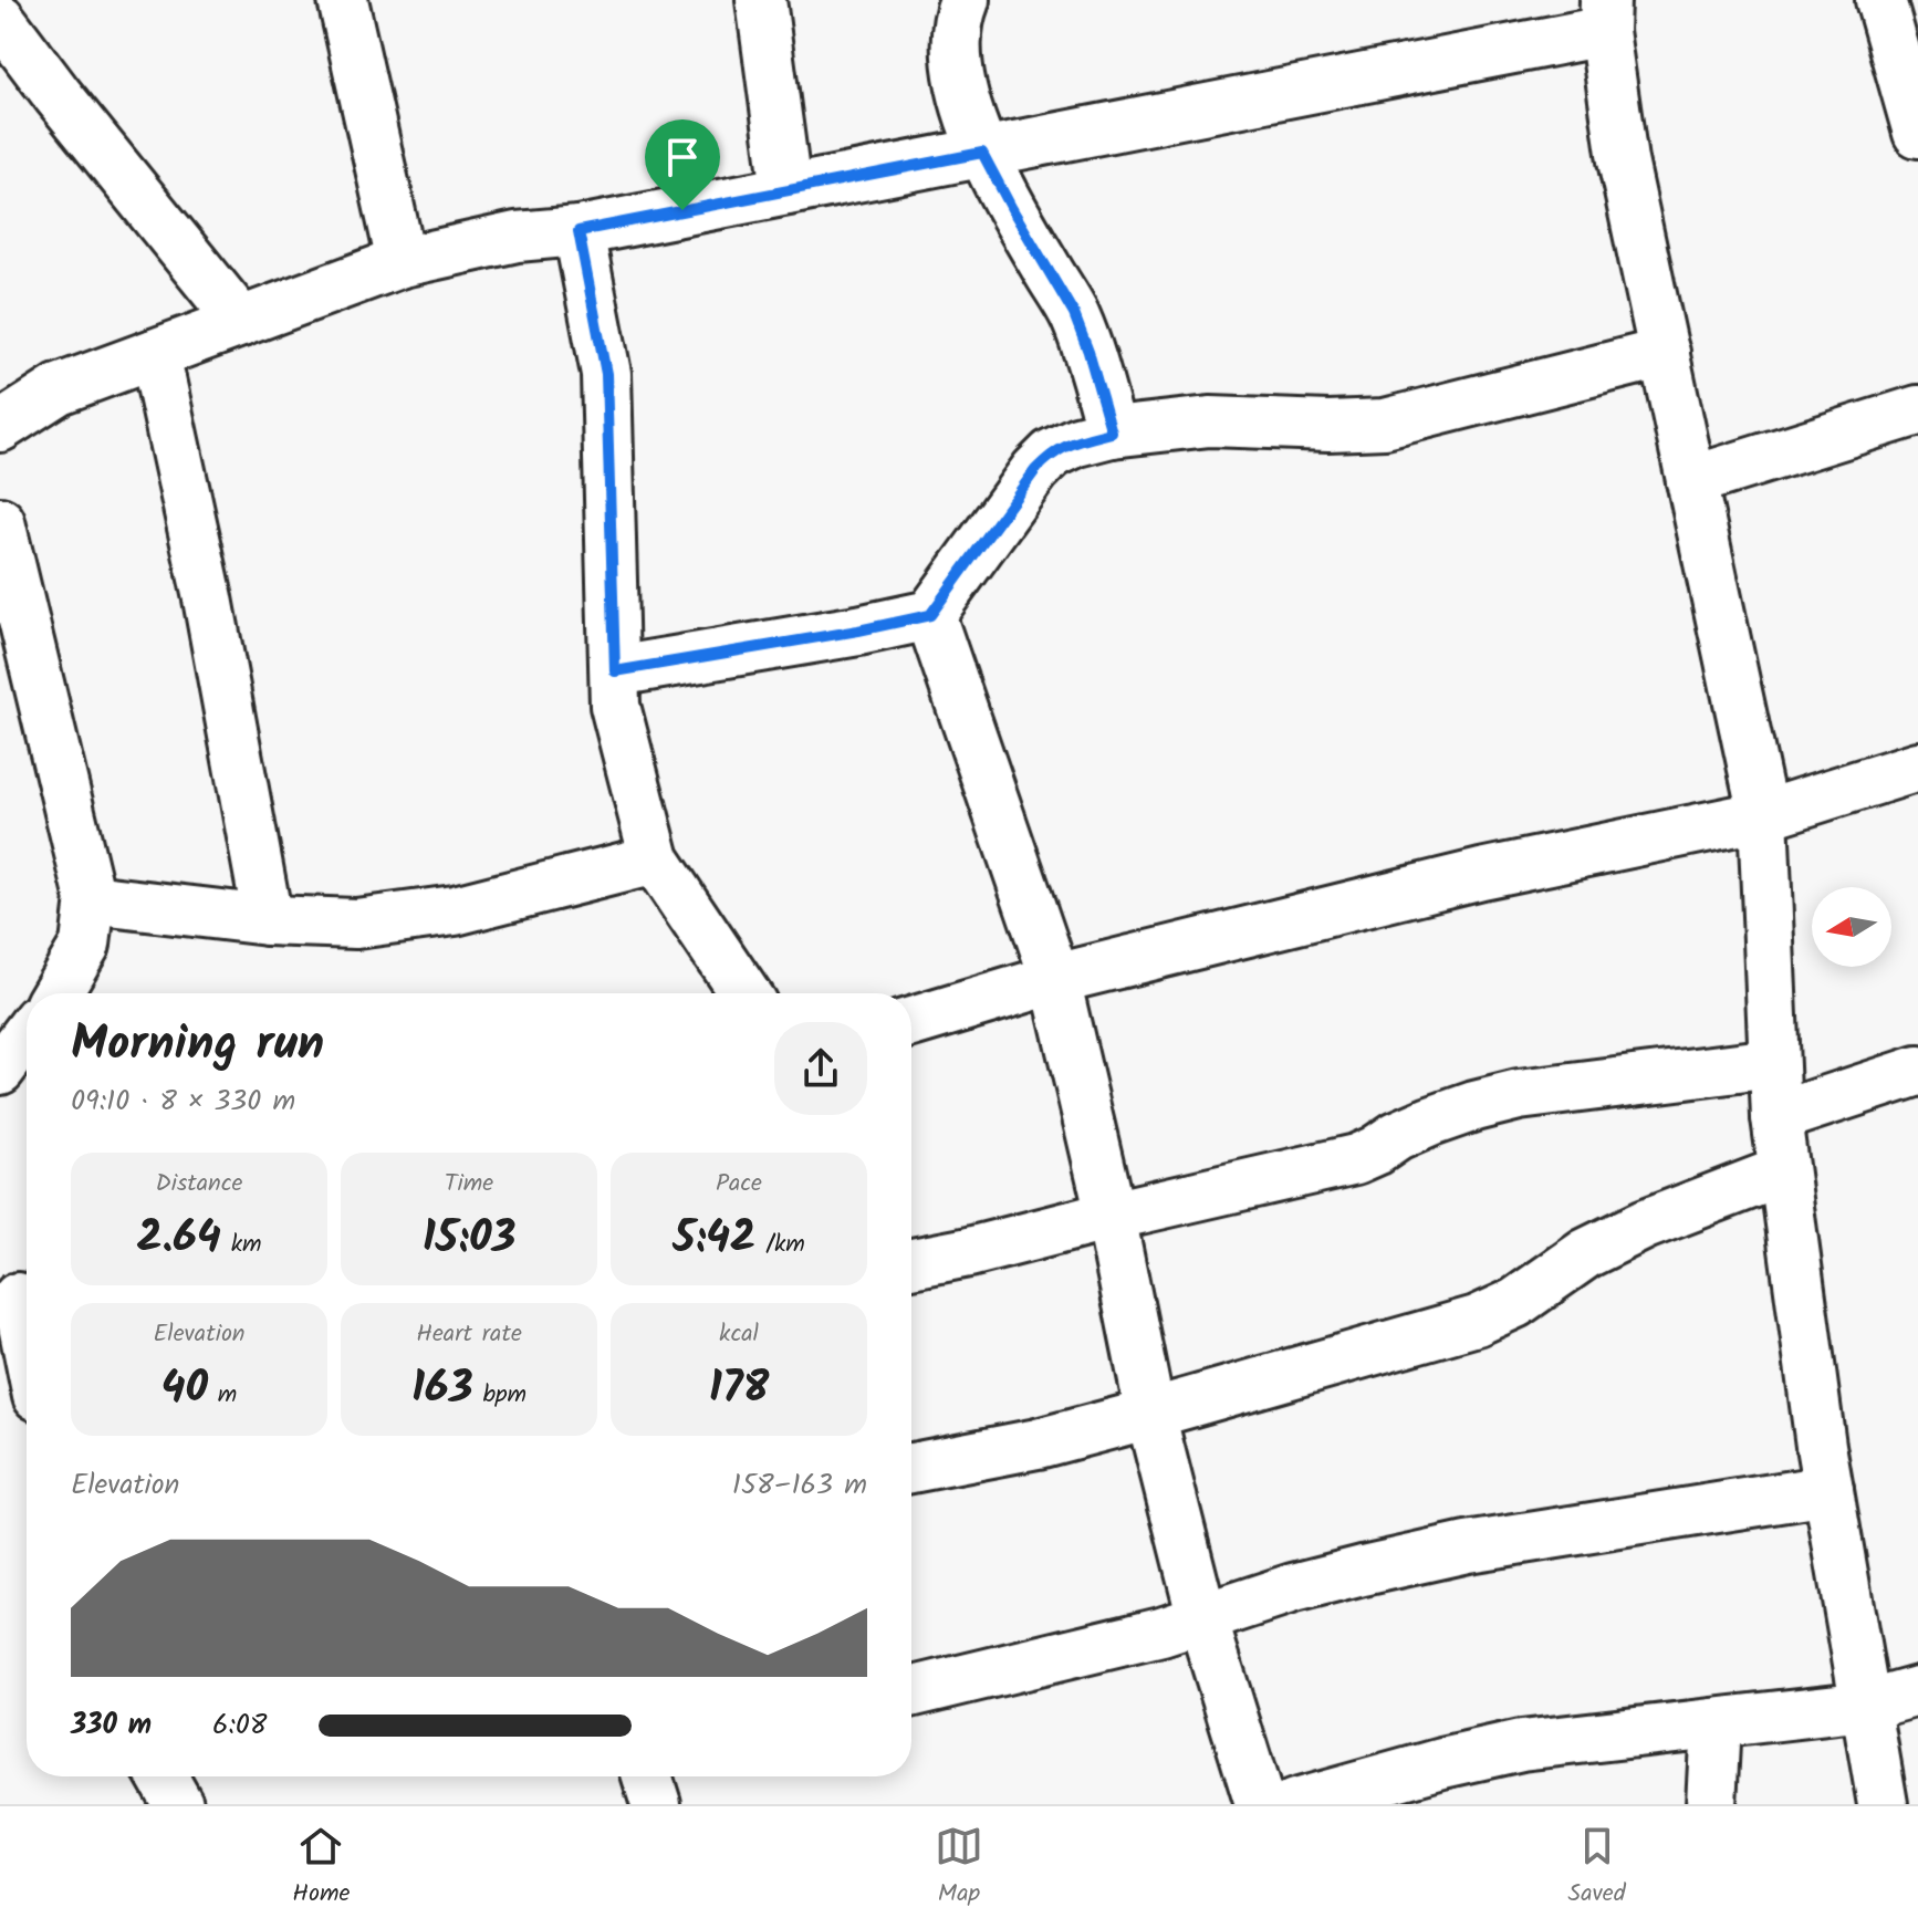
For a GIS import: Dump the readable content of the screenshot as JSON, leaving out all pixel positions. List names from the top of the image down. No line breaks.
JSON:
{"north":"left","page":{"heading":["Morning run","09:10 · 8 × 330 m"],"stats":[["Distance","2.64 km"],["Time","15:03"],["Pace","5:42 /km"],["Elevation","40 m"],["Heart rate","163 bpm"],["kcal","178"]],"chart":["Elevation","158–163 m"],"list":[{"name":"330 m","note":"6:08"}],"tabs":["Home","Map","Saved"]}}
